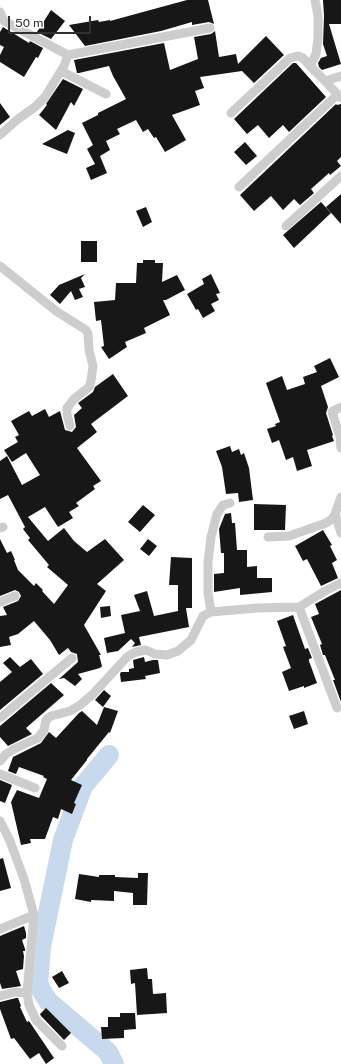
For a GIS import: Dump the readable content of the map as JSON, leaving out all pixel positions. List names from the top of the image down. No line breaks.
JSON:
{"scale_bar":"50 m"}
